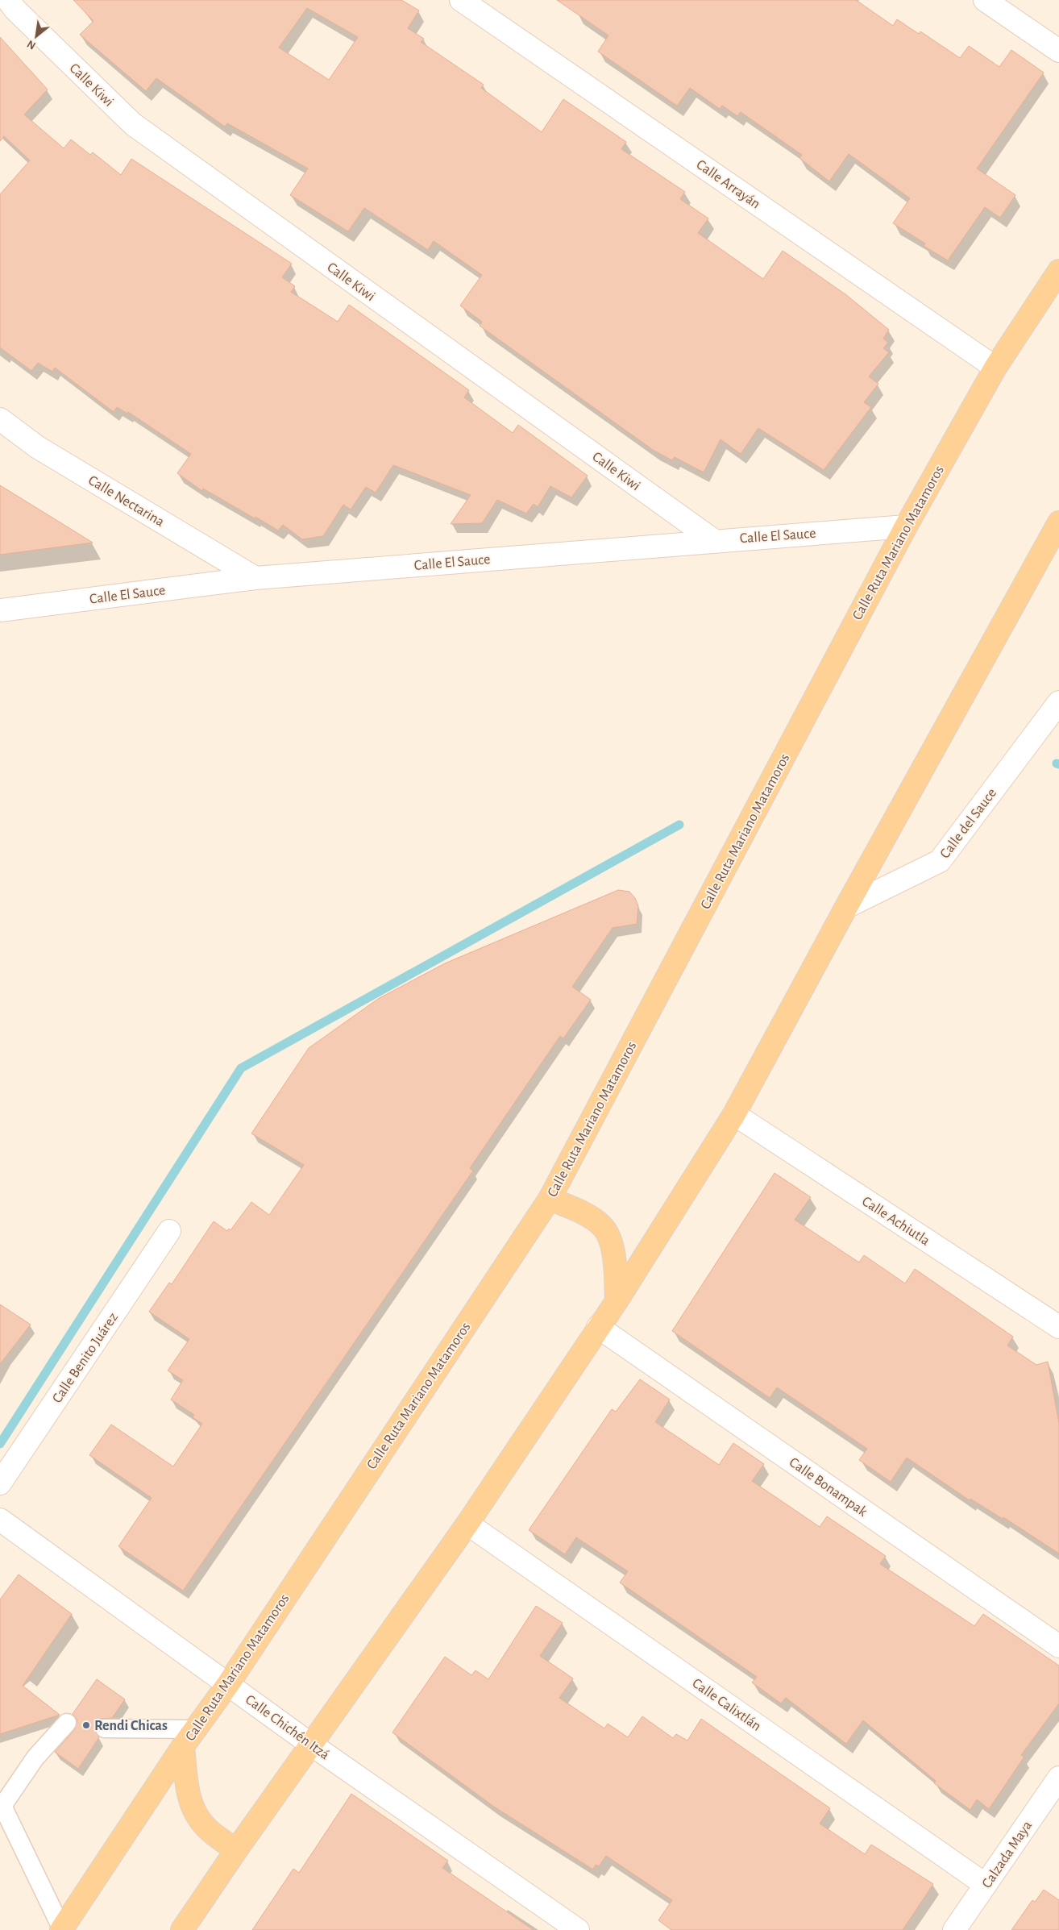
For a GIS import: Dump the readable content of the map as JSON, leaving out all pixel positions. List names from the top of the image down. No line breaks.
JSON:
{"streets":{"main road":["Calle Ruta Mariano Matamoros"],"street":["Calle Kiwi","Calle Arrayán","Calle Nectarina","Calle El Sauce","Calle del Sauce","Calle Achiutla","Calle Benito Juárez","Calle Bonampak","Calle Calixtlán","Calle Chichén Itzá","Calzada Maya"]},"crossings":[["Calle Kiwi","Calle El Sauce"],["Calle Arrayán","Calle Ruta Mariano Matamoros"],["Calle Nectarina","Calle El Sauce"],["Calle El Sauce","Calle Ruta Mariano Matamoros"],["Calle Ruta Mariano Matamoros","Calle Chichén Itzá"],["Calle Calixtlán","Calzada Maya"]],"places":["Rendi Chicas"],"north":"bottom left"}
